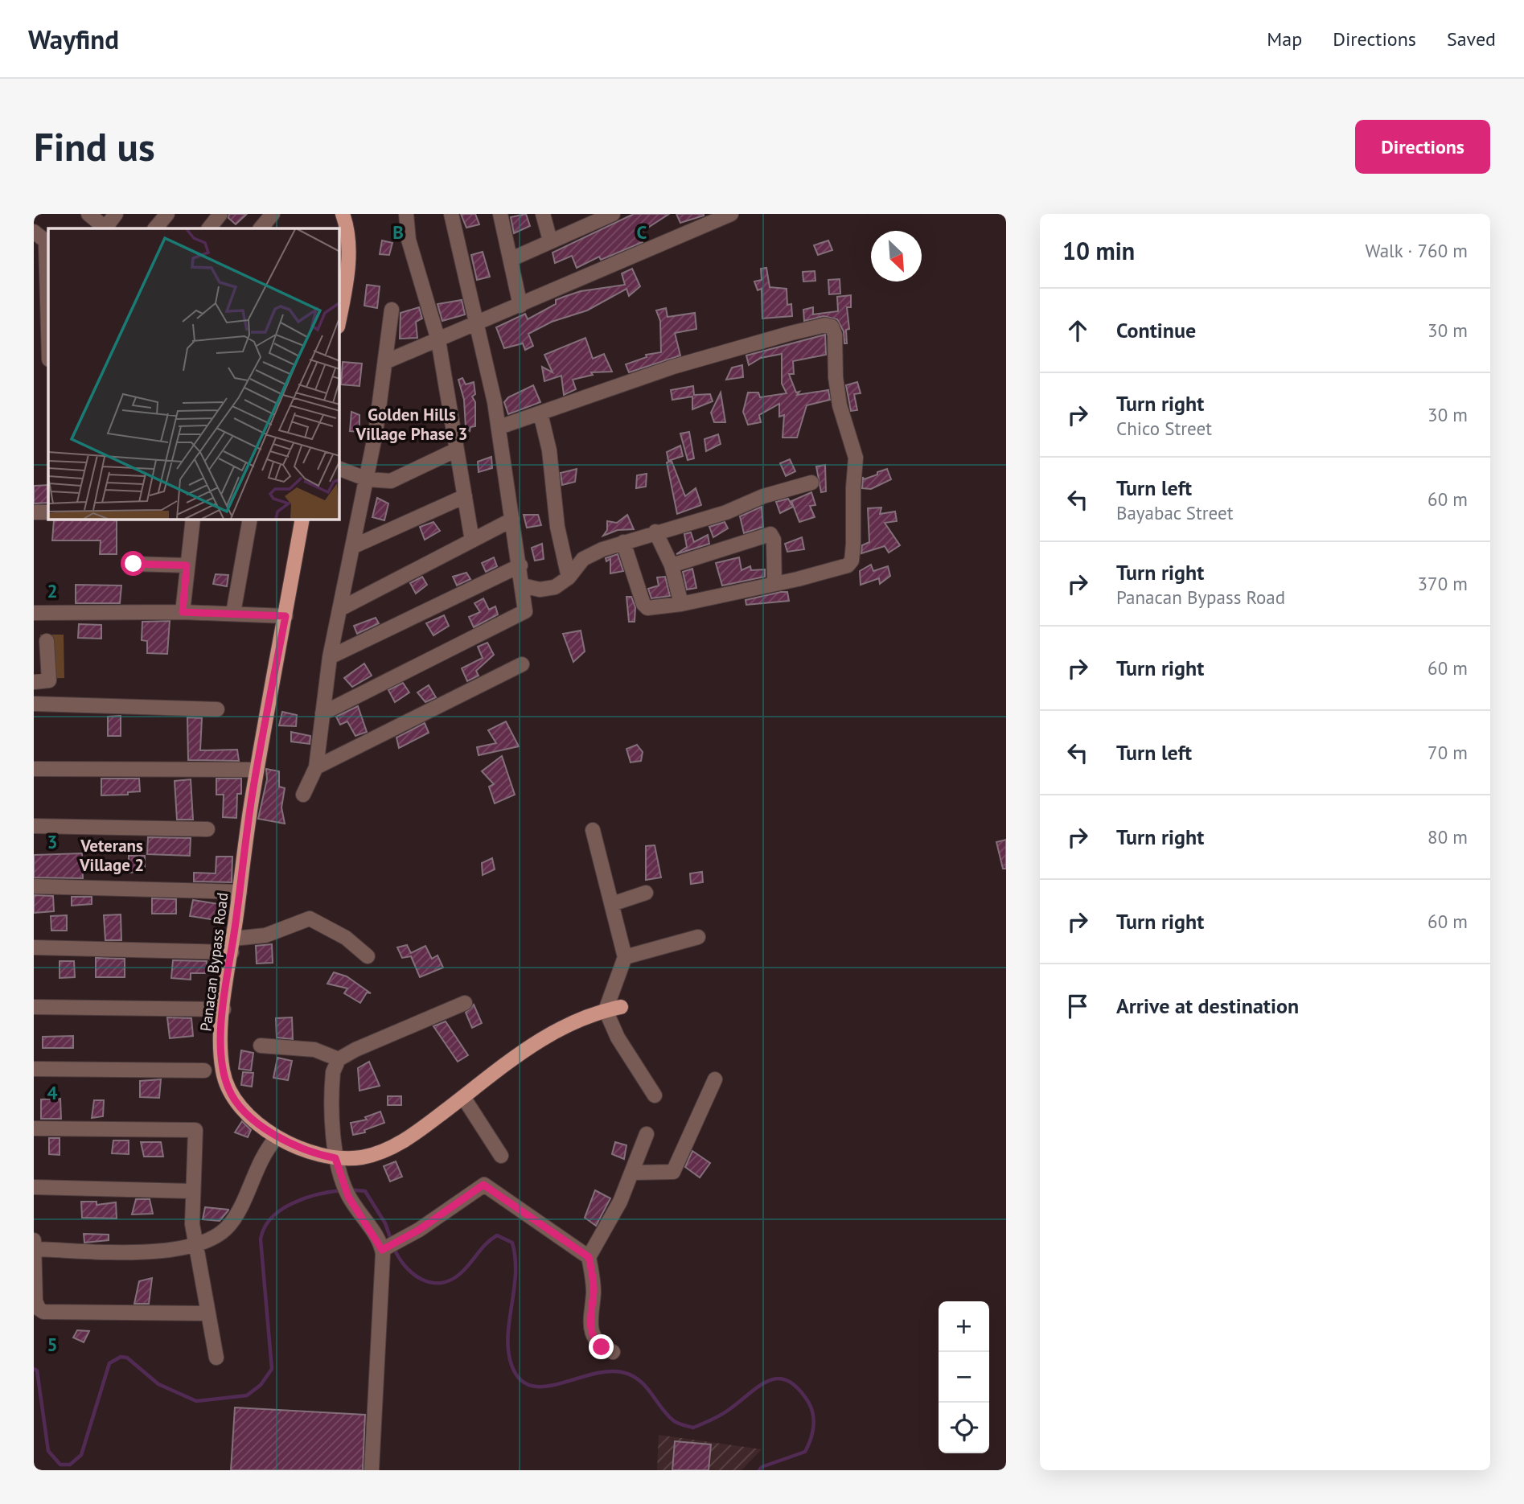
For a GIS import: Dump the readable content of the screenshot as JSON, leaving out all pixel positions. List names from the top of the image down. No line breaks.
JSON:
{"streets":{"main road":["Panacan Bypass Road"]},"districts":["Golden Hills Village Phase 3","Veterans Village 2"],"north":"bottom right","page":{"header":"Wayfind","nav":["Map","Directions","Saved"],"buttons":"Directions","title":"Find us","heading":["10 min","Walk · 760 m"],"list":[["Continue","30 m"],["Turn right","Chico Street","30 m"],["Turn left","Bayabac Street","60 m"],["Turn right","Panacan Bypass Road","370 m"],["Turn right","60 m"],["Turn left","70 m"],["Turn right","80 m"],["Turn right","60 m"],"Arrive at destination"],"map_buttons":["+","−"]},"grid":{"columns":["B","C"],"rows":["2","3","4","5"]}}
